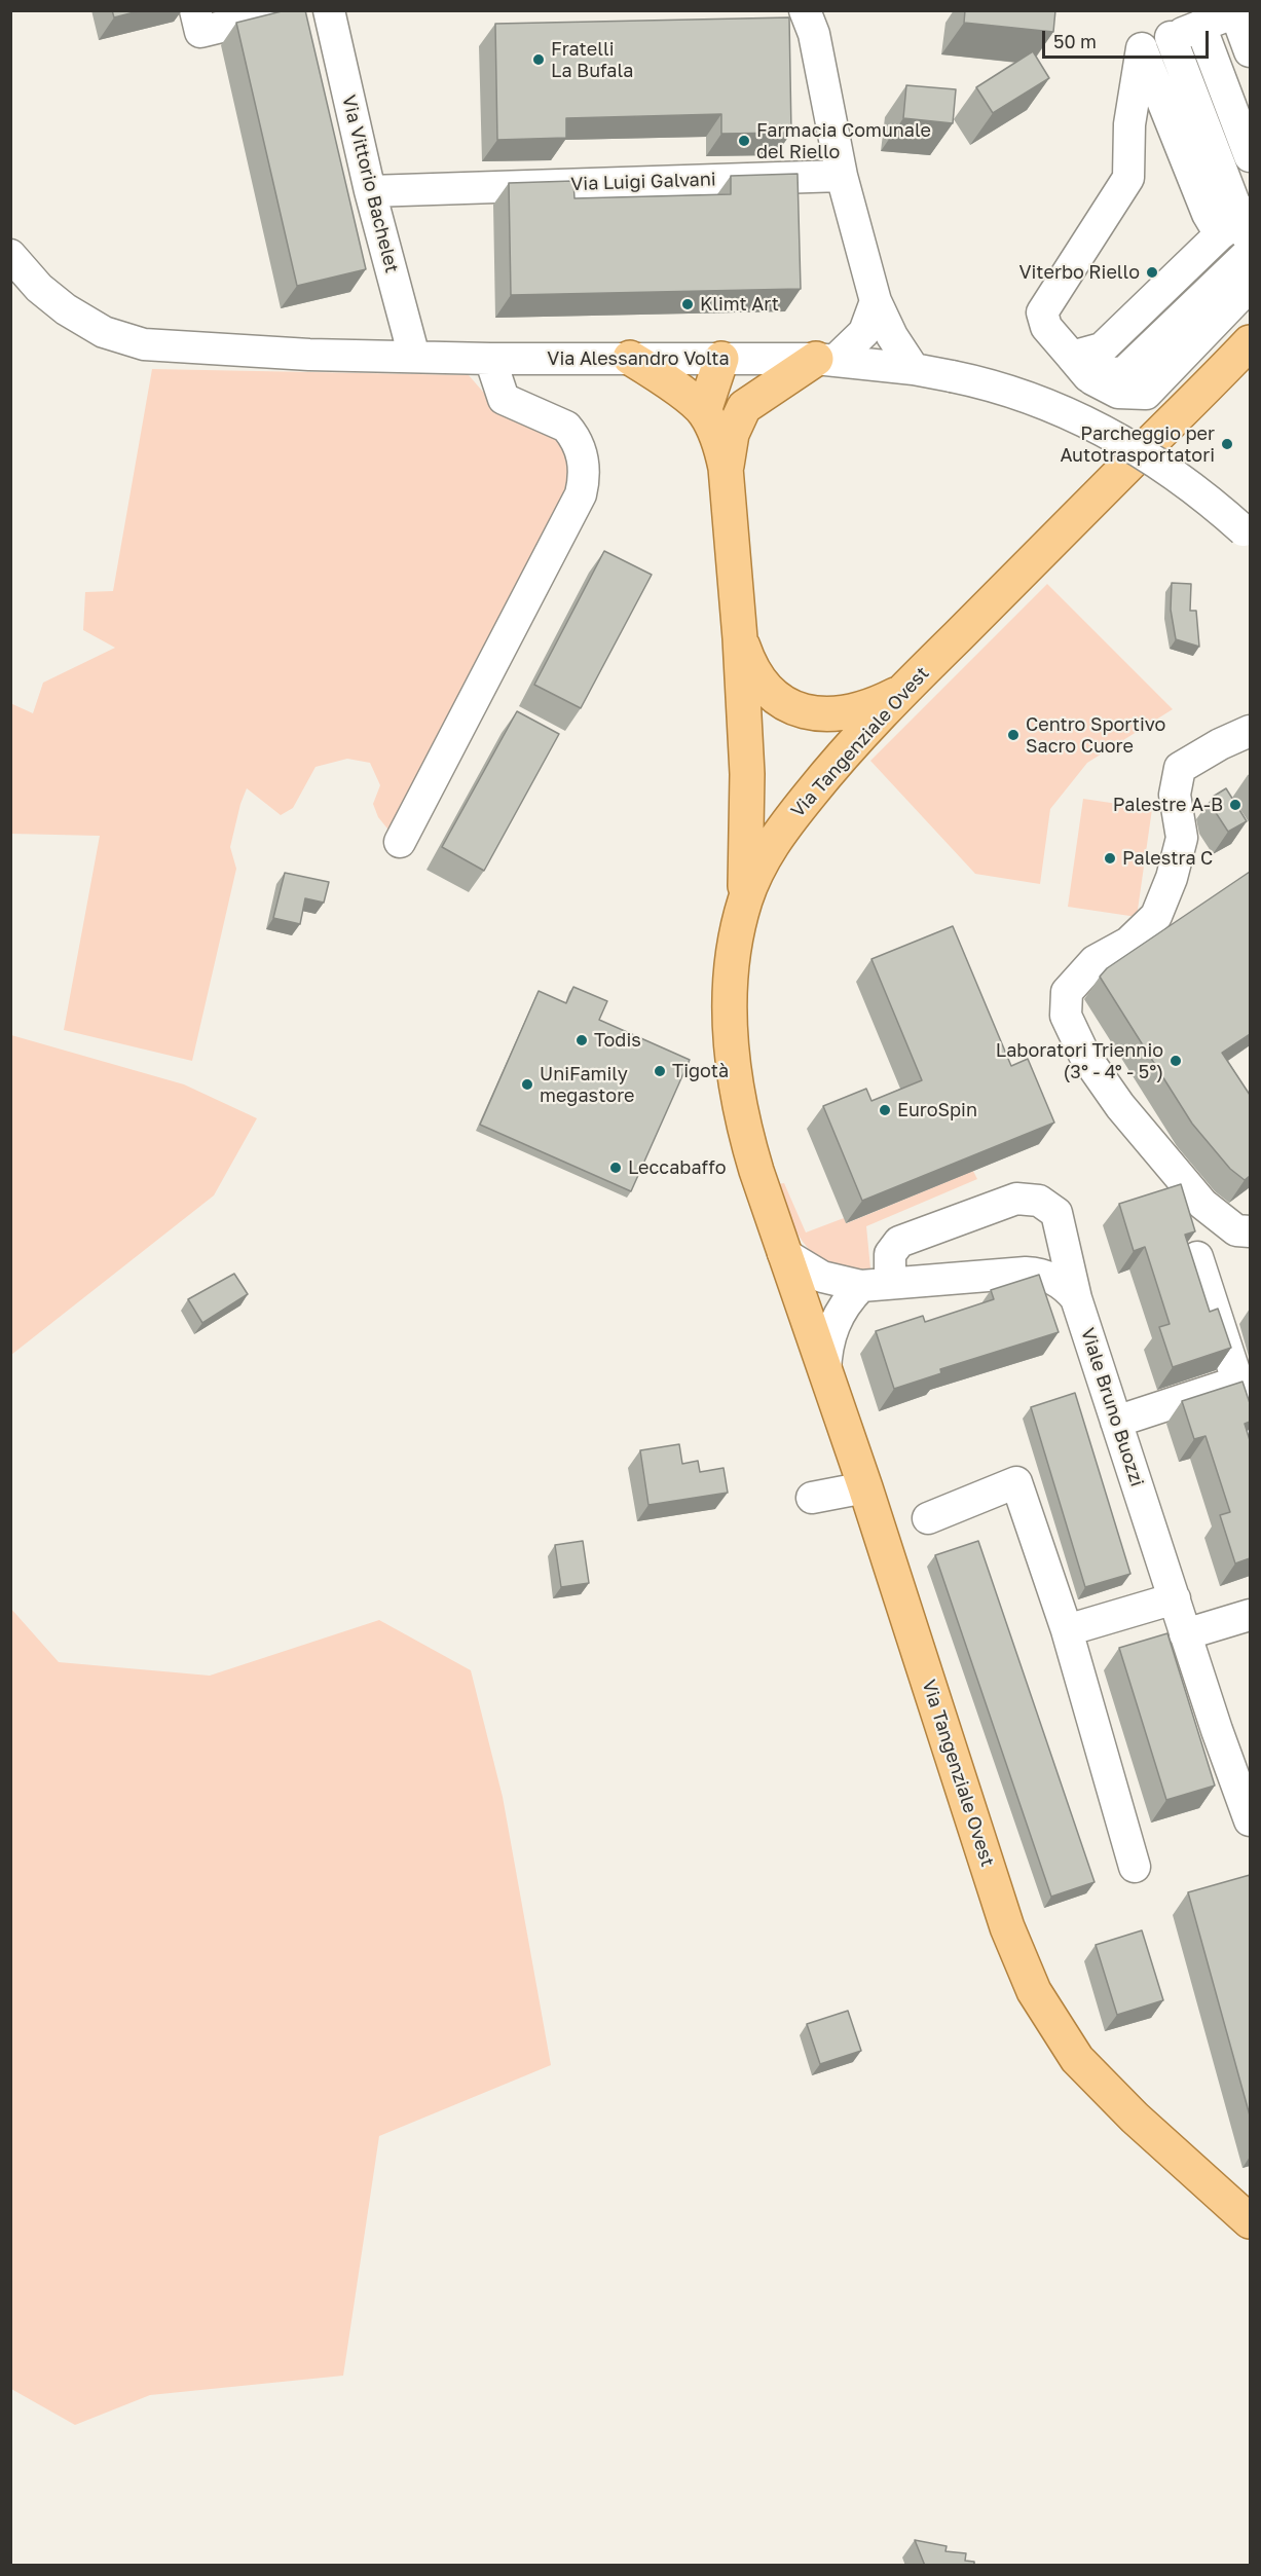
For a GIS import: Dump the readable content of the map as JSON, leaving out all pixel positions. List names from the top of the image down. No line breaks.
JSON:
{"streets":{"main road":["Via Tangenziale Ovest"],"street":["Via Luigi Galvani","Via Vittorio Bachelet","Via Alessandro Volta","Viale Bruno Buozzi"]},"crossings":[["Via Luigi Galvani","Via Vittorio Bachelet"],["Via Vittorio Bachelet","Via Alessandro Volta"]],"places":["Fratelli La Bufala","Farmacia Comunale del Riello","Viterbo Riello","Klimt Art","Parcheggio per Autotrasportatori","Centro Sportivo Sacro Cuore","Palestre A-B","Palestra C","Todis","Laboratori Triennio (3° - 4° - 5°)","Tigotà","UniFamily megastore","EuroSpin","Leccabaffo"],"scale_bar":"50 m"}
